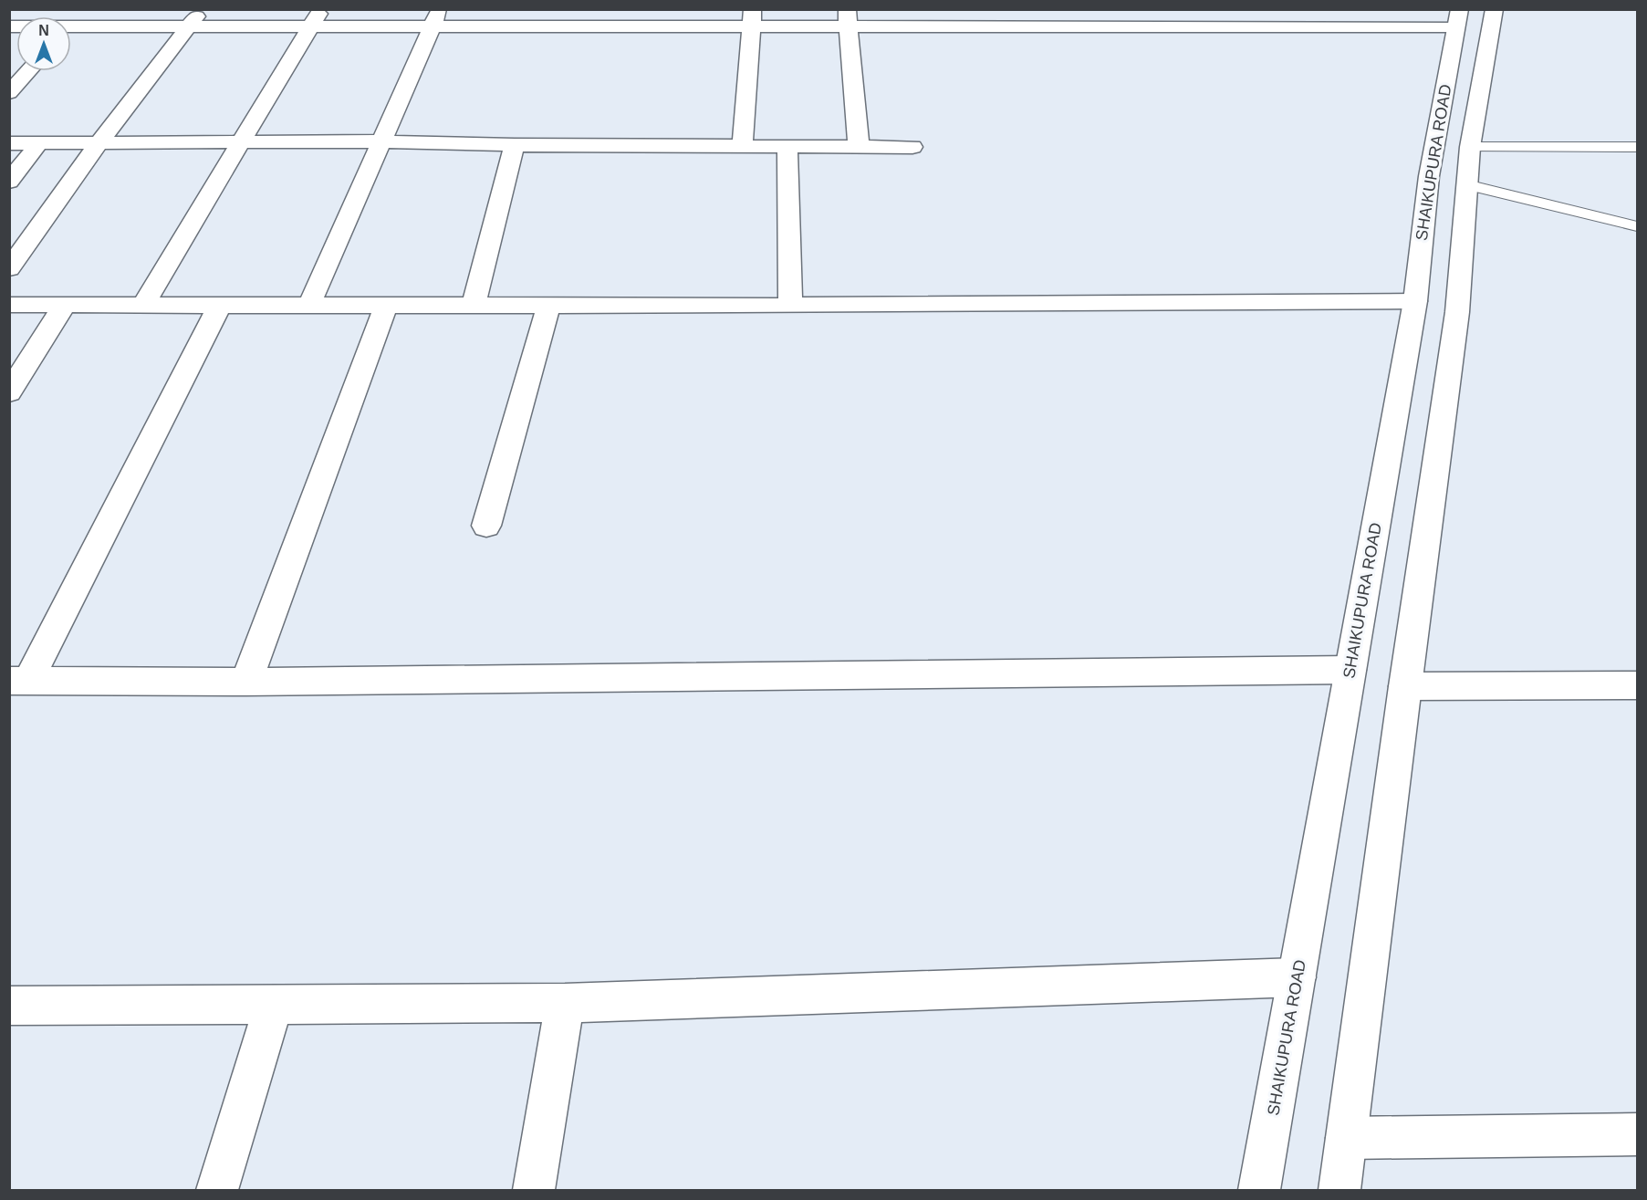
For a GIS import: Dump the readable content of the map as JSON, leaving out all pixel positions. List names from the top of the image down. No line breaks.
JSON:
{"streets":{"main road":["SHAIKUPURA ROAD"]},"north":"top"}
